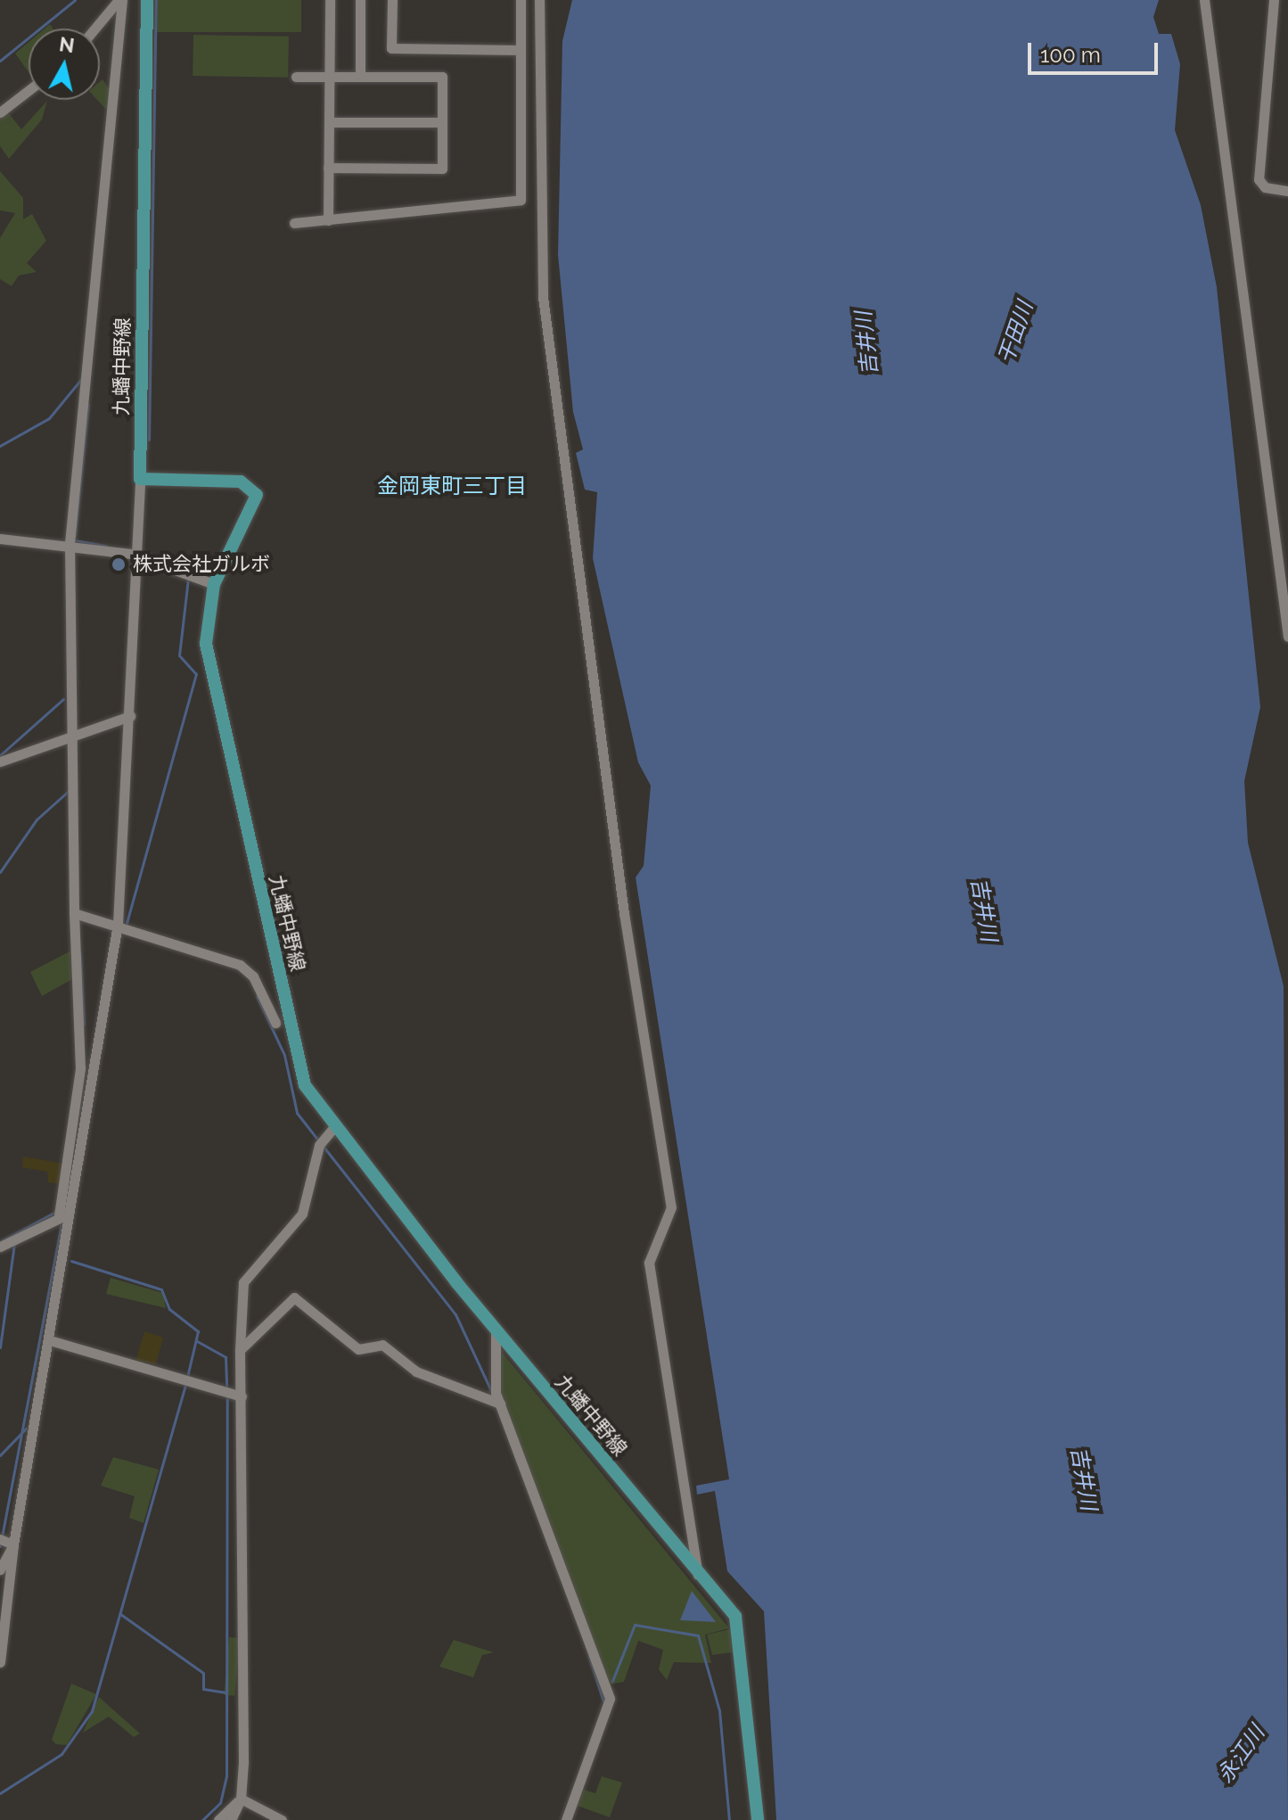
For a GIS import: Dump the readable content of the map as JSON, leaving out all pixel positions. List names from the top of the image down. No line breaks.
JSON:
{"streets":{"main road":["九蟠中野線"]},"districts":["金岡東町三丁目"],"water":["干田川","吉井川","永江川"],"places":["株式会社ガルボ"],"scale_bar":"100 m","north":"top"}
